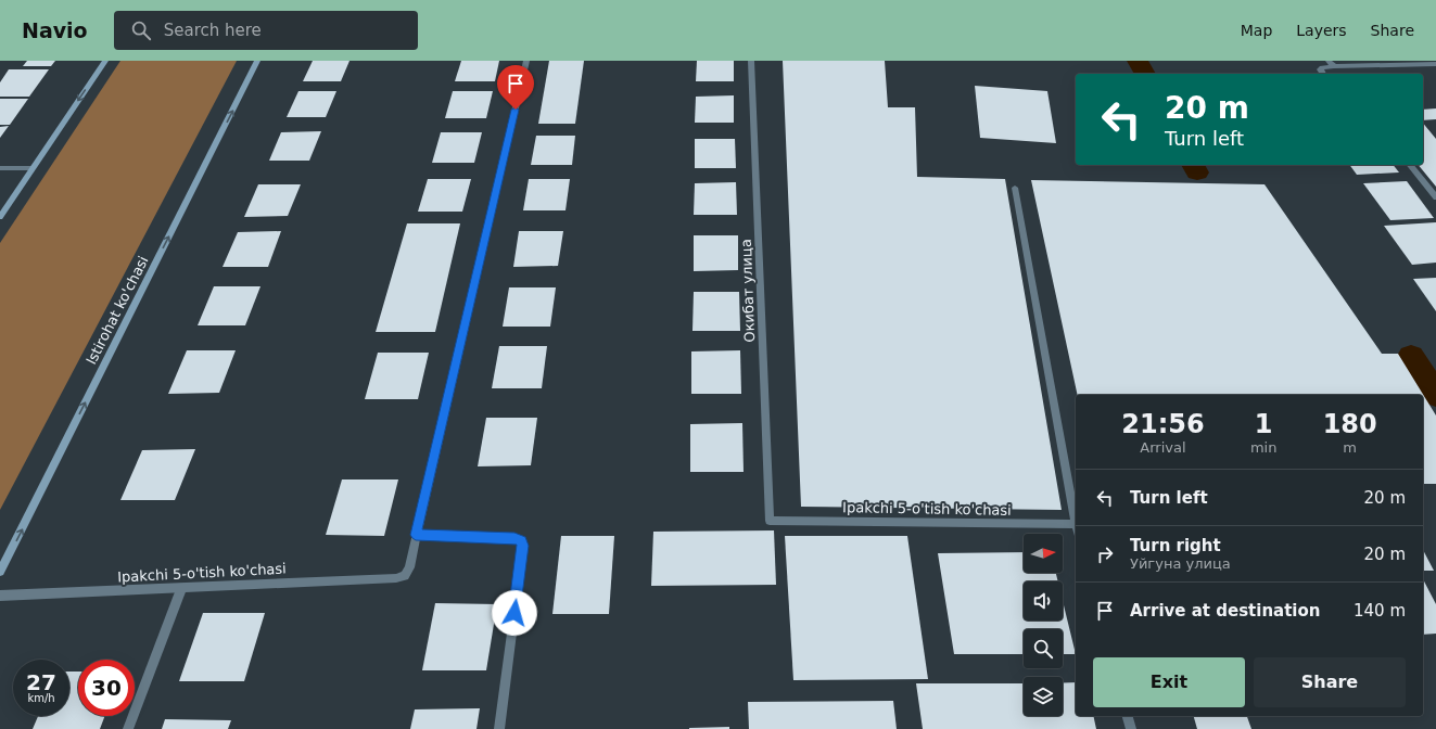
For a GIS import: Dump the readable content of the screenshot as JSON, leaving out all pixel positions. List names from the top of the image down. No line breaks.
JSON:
{"streets":{"main road":["Istirohat ko'chasi"],"street":["Окибат улица","Ipakchi 5-o'tish ko'chasi"]},"crossings":[["Окибат улица","Ipakchi 5-o'tish ko'chasi"]],"one_way":["Istirohat ko'chasi"],"north":"right","page":{"header":"Navio","search":"Search here","nav":["Map","Layers","Share"],"turn":["20 m","Turn left"],"eta":["21:56","Arrival","1","min","180","m"],"list":[{"name":"Turn left","value":"20 m"},{"name":"Turn right","note":"Уйгуна улица","value":"20 m"},{"name":"Arrive at destination","value":"140 m"}],"buttons":["Exit","Share"],"speed":"27 km/h","limit":"30"}}
